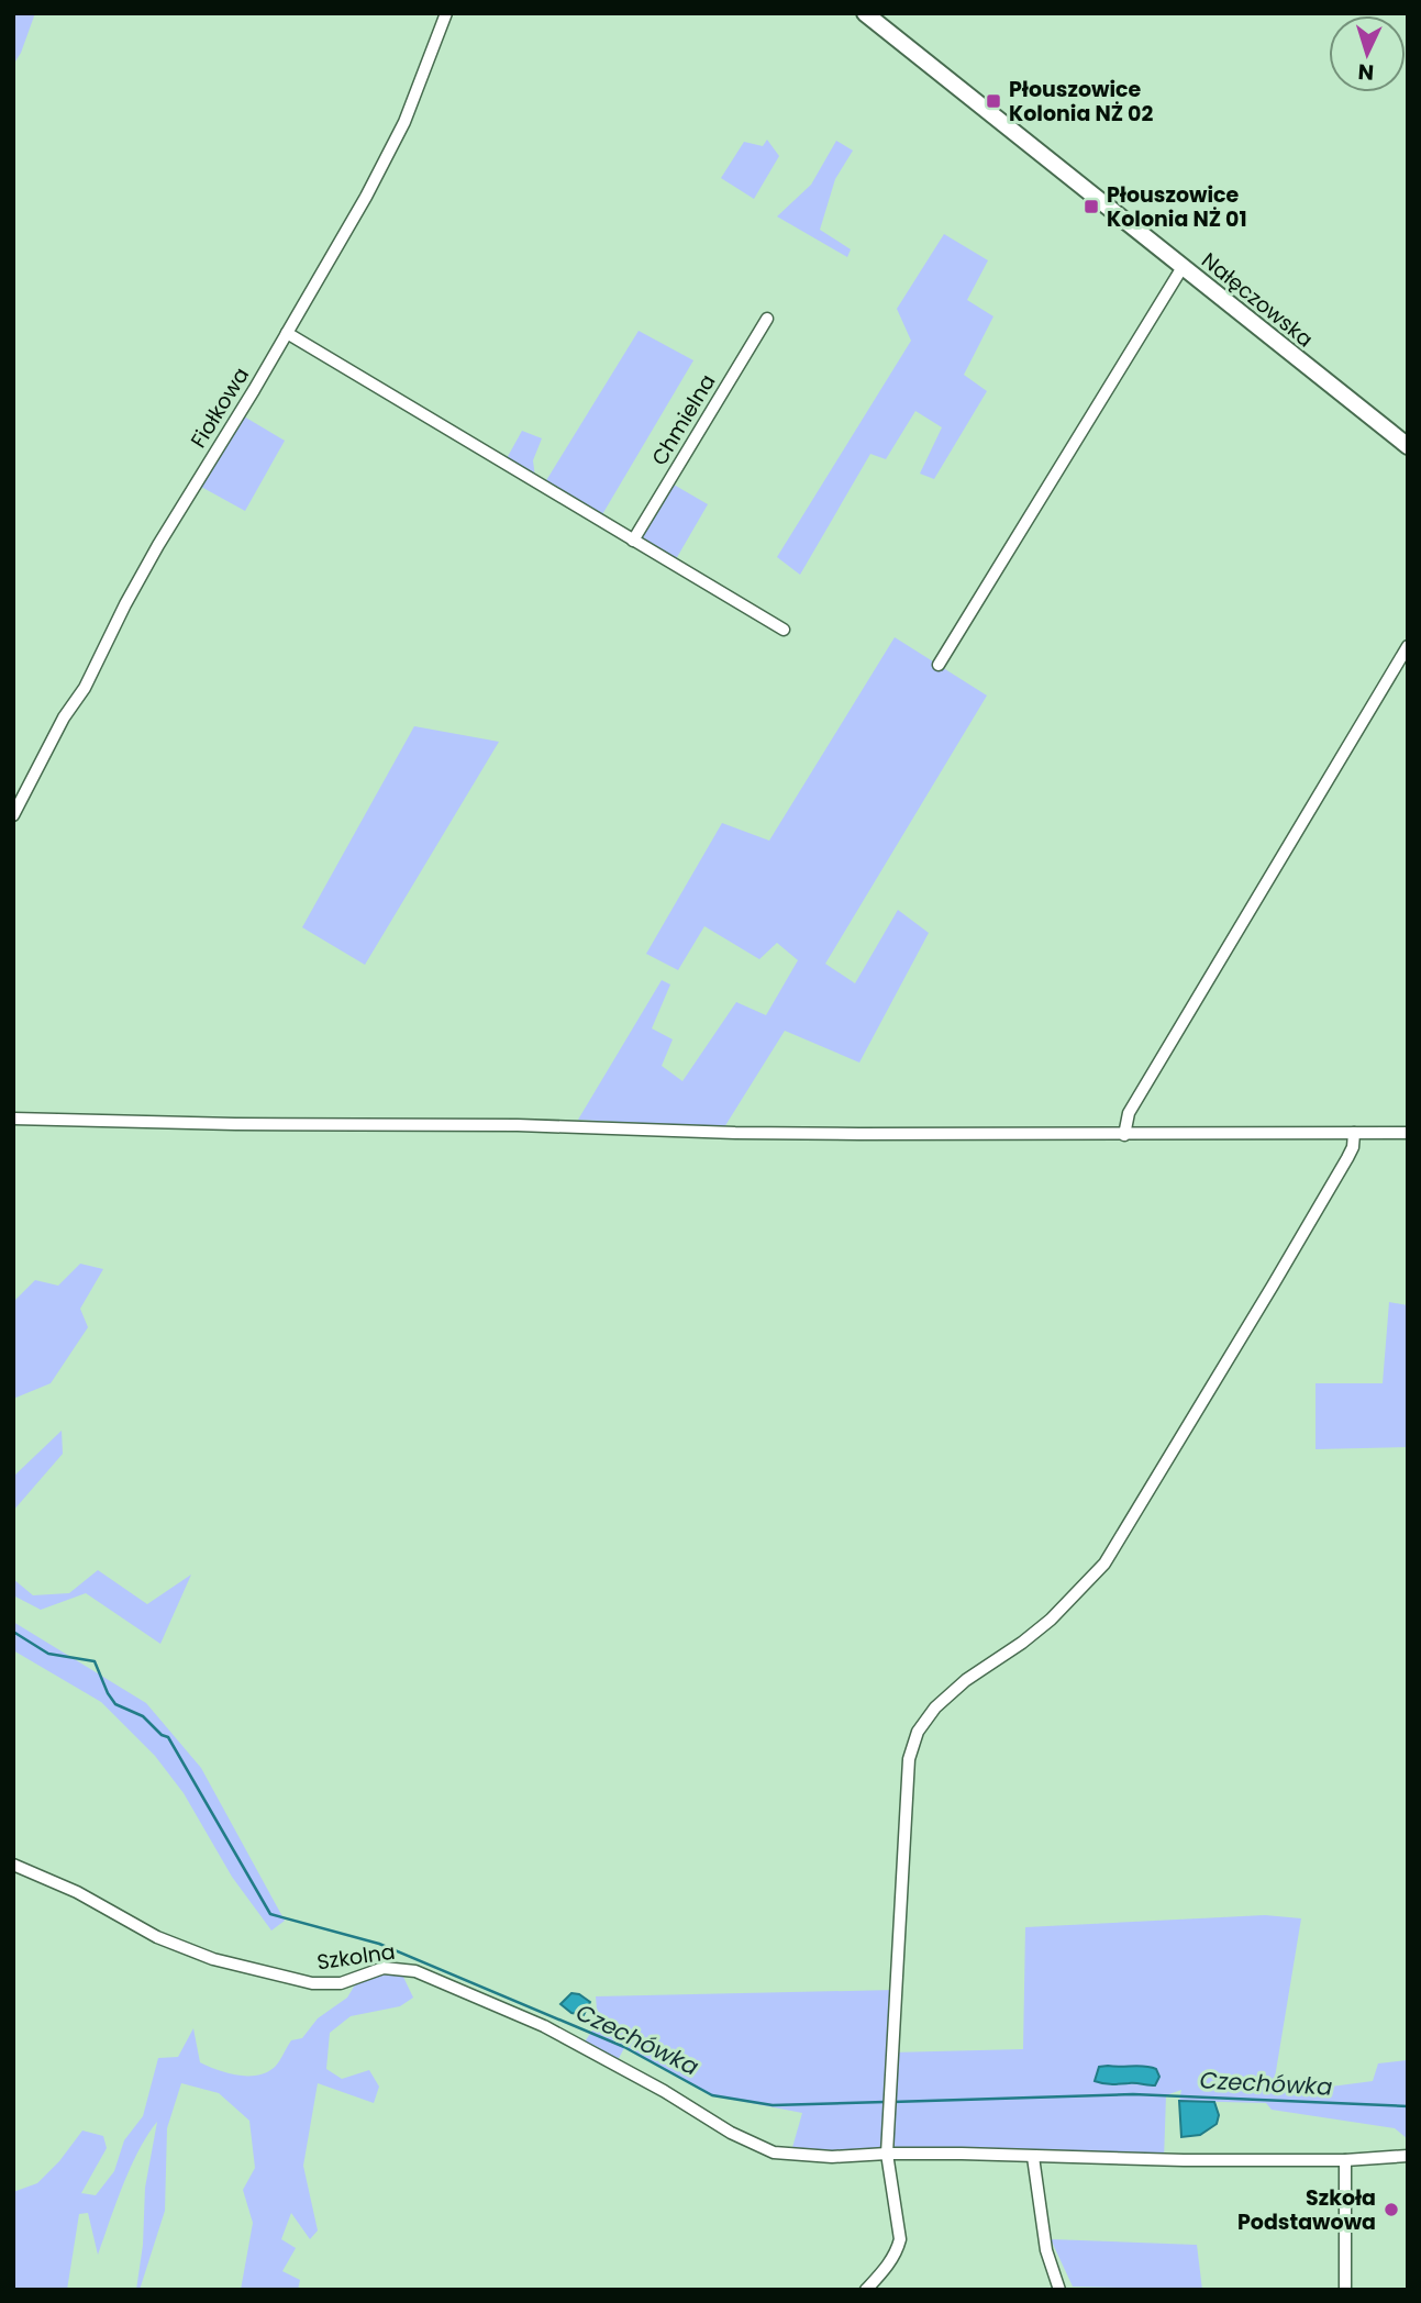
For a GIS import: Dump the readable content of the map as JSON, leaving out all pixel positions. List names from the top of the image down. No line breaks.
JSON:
{"streets":{"main road":["Nałęczowska"],"street":["Fiołkowa","Chmielna","Szkolna"]},"water":["Czechówka"],"places":{"transit":["Płouszowice Kolonia NŻ 02","Płouszowice Kolonia NŻ 01"],"other":["Szkoła Podstawowa"]},"north":"bottom"}
